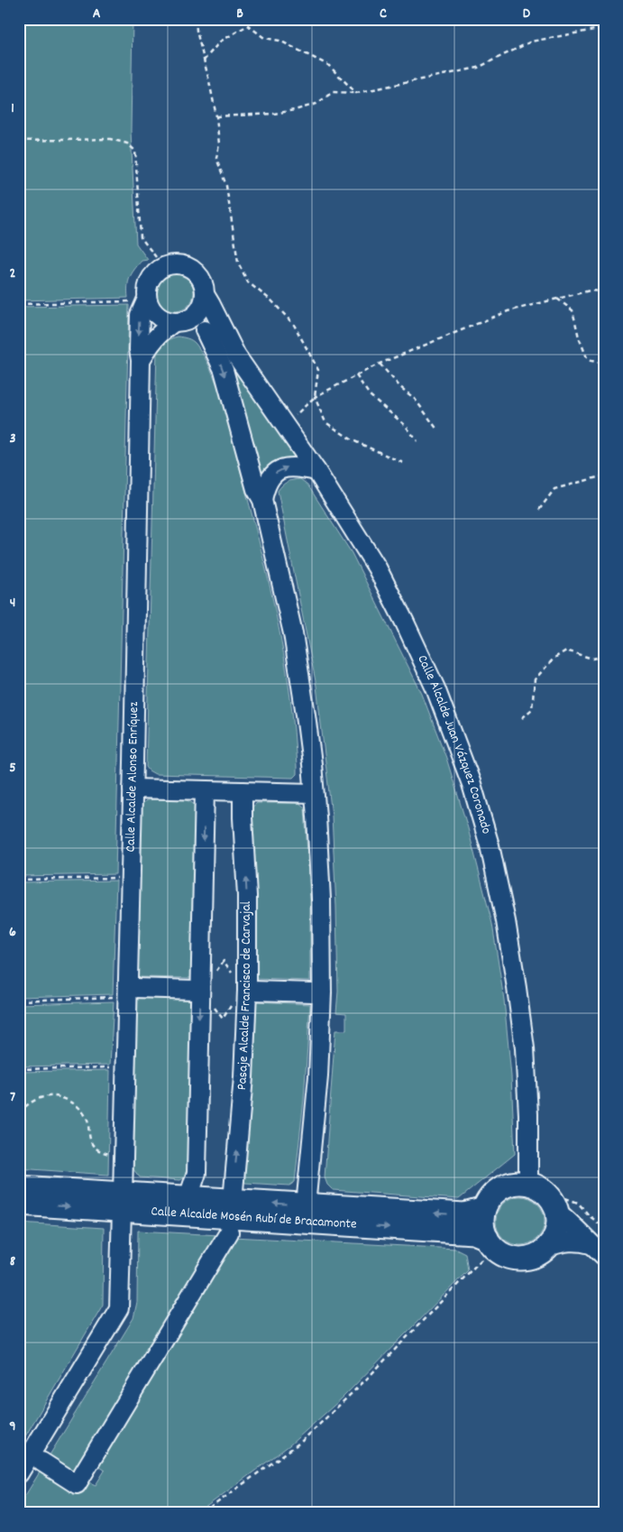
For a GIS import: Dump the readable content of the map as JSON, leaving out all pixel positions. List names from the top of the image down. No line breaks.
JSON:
{"streets":{"main road":["Calle Alcalde Mosén Rubí de Bracamonte"],"street":["Calle Alcalde Juan Vázquez Coronado","Calle Alcalde Alonso Enríquez","Pasaje Alcalde Francisco de Carvajal"]},"crossings":[["Calle Alcalde Juan Vázquez Coronado","Calle Alcalde Alonso Enríquez"],["Calle Alcalde Juan Vázquez Coronado","Calle Alcalde Mosén Rubí de Bracamonte"],["Calle Alcalde Alonso Enríquez","Calle Alcalde Mosén Rubí de Bracamonte"],["Pasaje Alcalde Francisco de Carvajal","Calle Alcalde Mosén Rubí de Bracamonte"]],"grid":{"columns":["A","B","C","D"],"rows":["1","2","3","4","5","6","7","8","9"]}}
